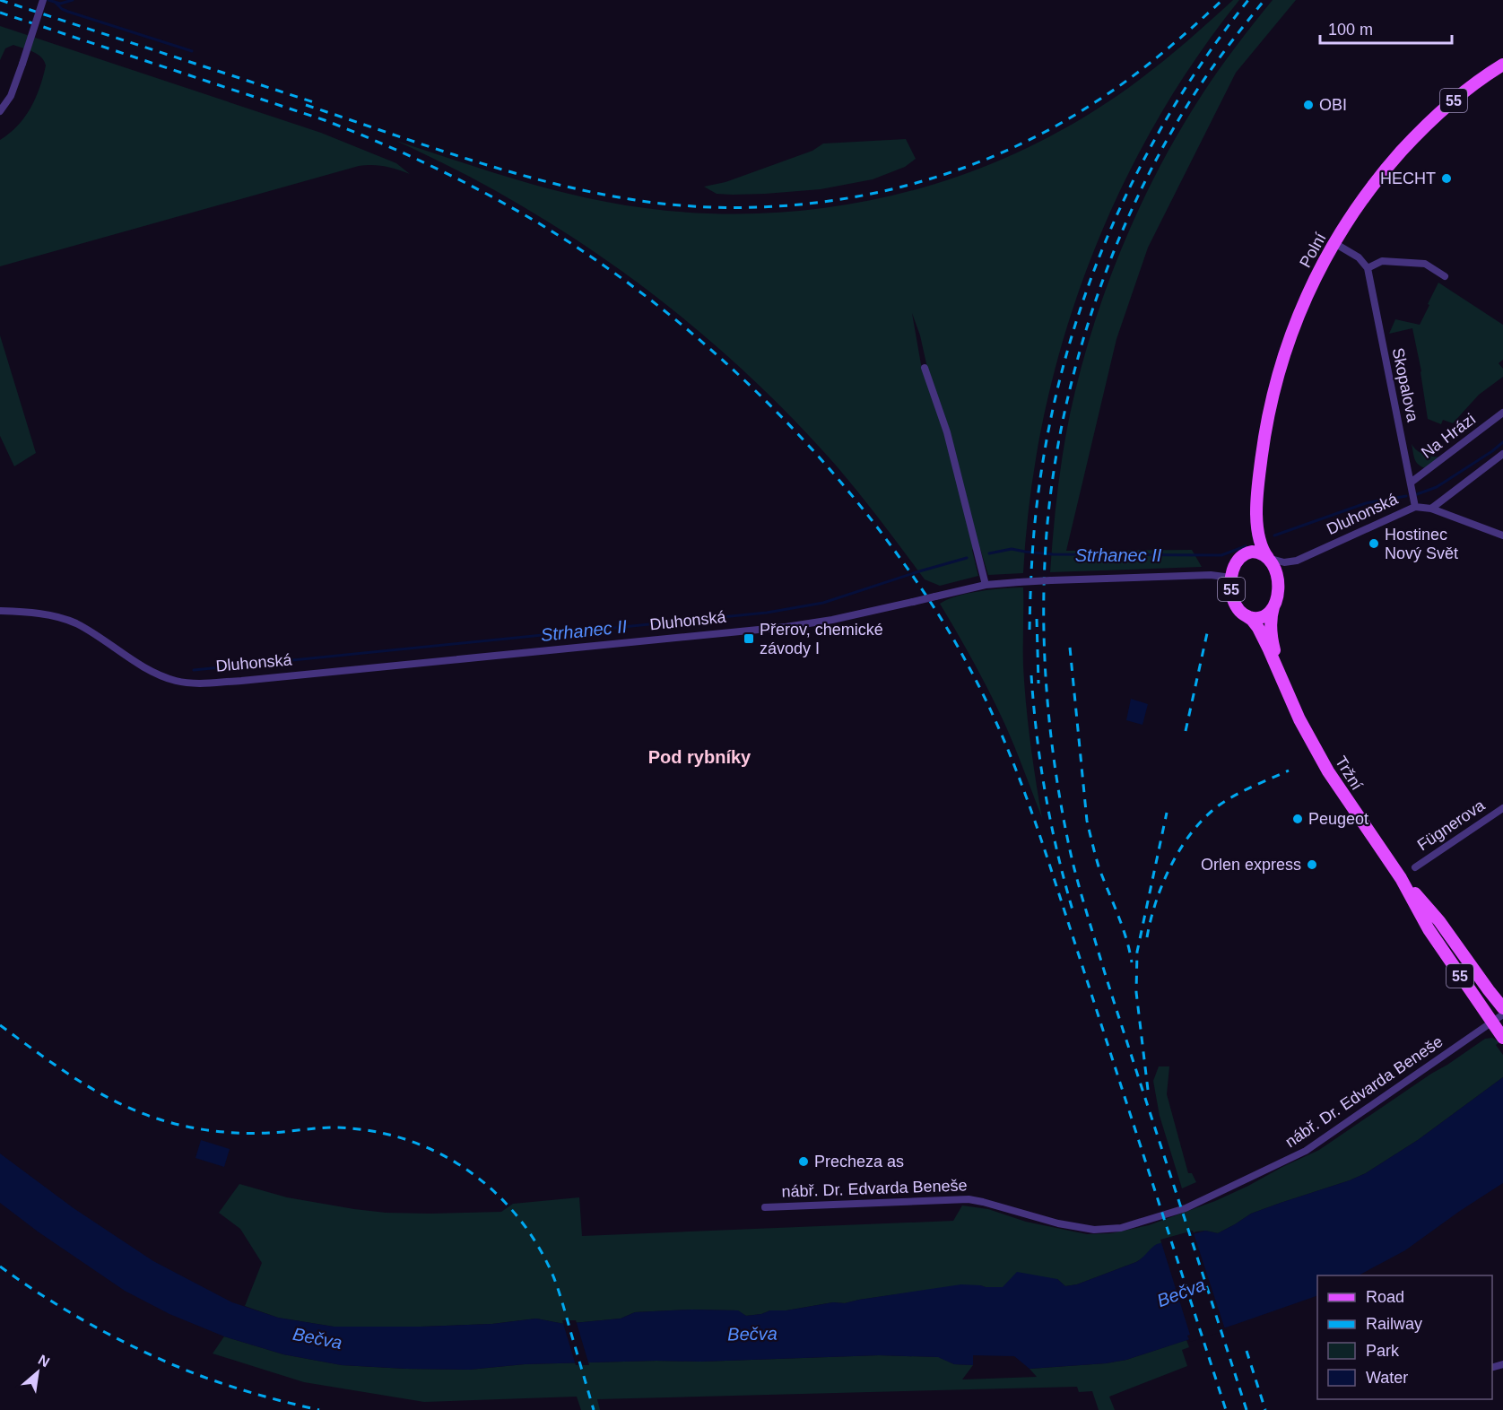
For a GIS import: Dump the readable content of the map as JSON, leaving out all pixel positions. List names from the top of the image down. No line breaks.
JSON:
{"streets":{"main road":["55","Polní","Dluhonská","Tržní"],"street":["Skopalova","Na Hrázi","Fügnerova","nábř. Dr. Edvarda Beneše"]},"crossings":[["55","Polní"],["55","Dluhonská"],["55","Tržní"],["Polní","Dluhonská"],["Polní","Tržní"],["Skopalova","Na Hrázi"],["Skopalova","Dluhonská"],["Dluhonská","Tržní"],["Tržní","nábř. Dr. Edvarda Beneše"]],"districts":["Pod rybníky"],"water":["Strhanec II","Bečva"],"places":{"other":["OBI","HECHT","Hostinec Nový Svět","Peugeot","Orlen express","Precheza as"],"transit":["Přerov, chemické závody I"]},"legend":["Road","Railway","Park","Water"],"scale_bar":"100 m","north":"top right"}
